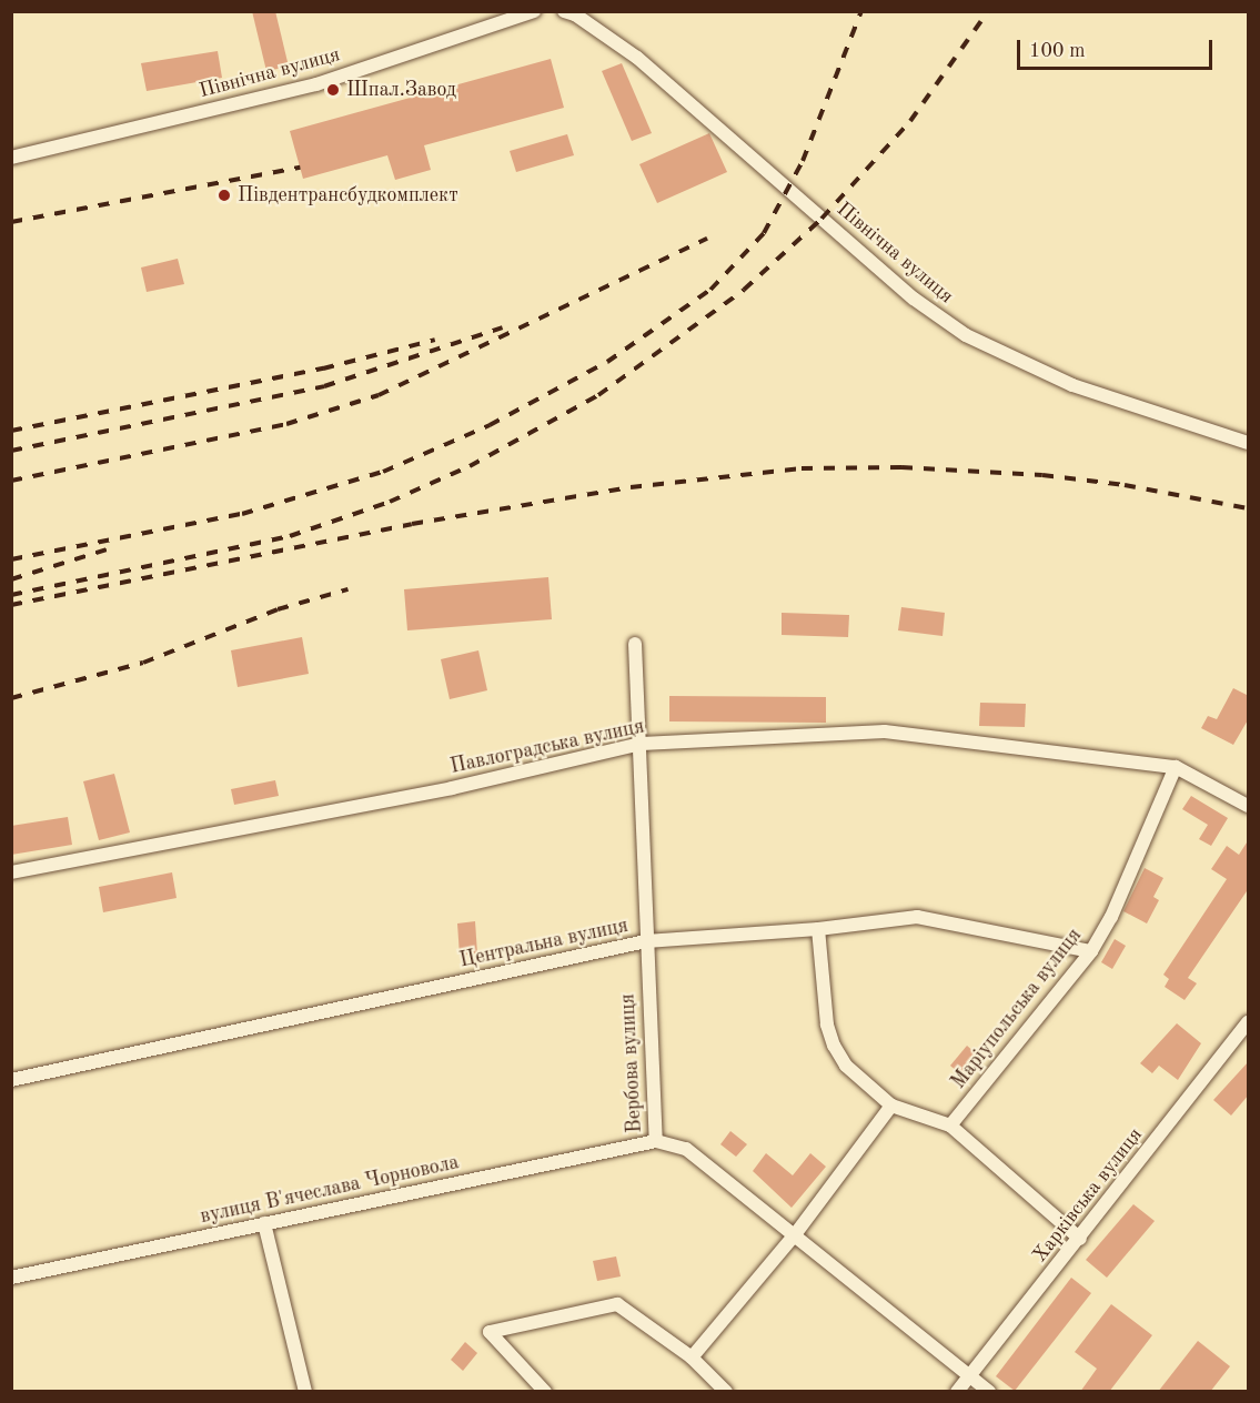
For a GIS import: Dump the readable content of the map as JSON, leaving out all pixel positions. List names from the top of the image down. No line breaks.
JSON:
{"streets":{"street":["Північна вулиця","Павлоградська вулиця","Центральна вулиця","Маріупольська вулиця","Вербова вулиця","вулиця В'ячеслава Чорновола","Харківська вулиця"]},"crossings":[["Павлоградська вулиця","Маріупольська вулиця"],["Павлоградська вулиця","Вербова вулиця"],["Центральна вулиця","Маріупольська вулиця"],["Центральна вулиця","Вербова вулиця"],["Вербова вулиця","вулиця В'ячеслава Чорновола"],["Вербова вулиця","Харківська вулиця"]],"places":["Шпал.Завод","Південтрансбудкомплект"],"scale_bar":"100 m"}
